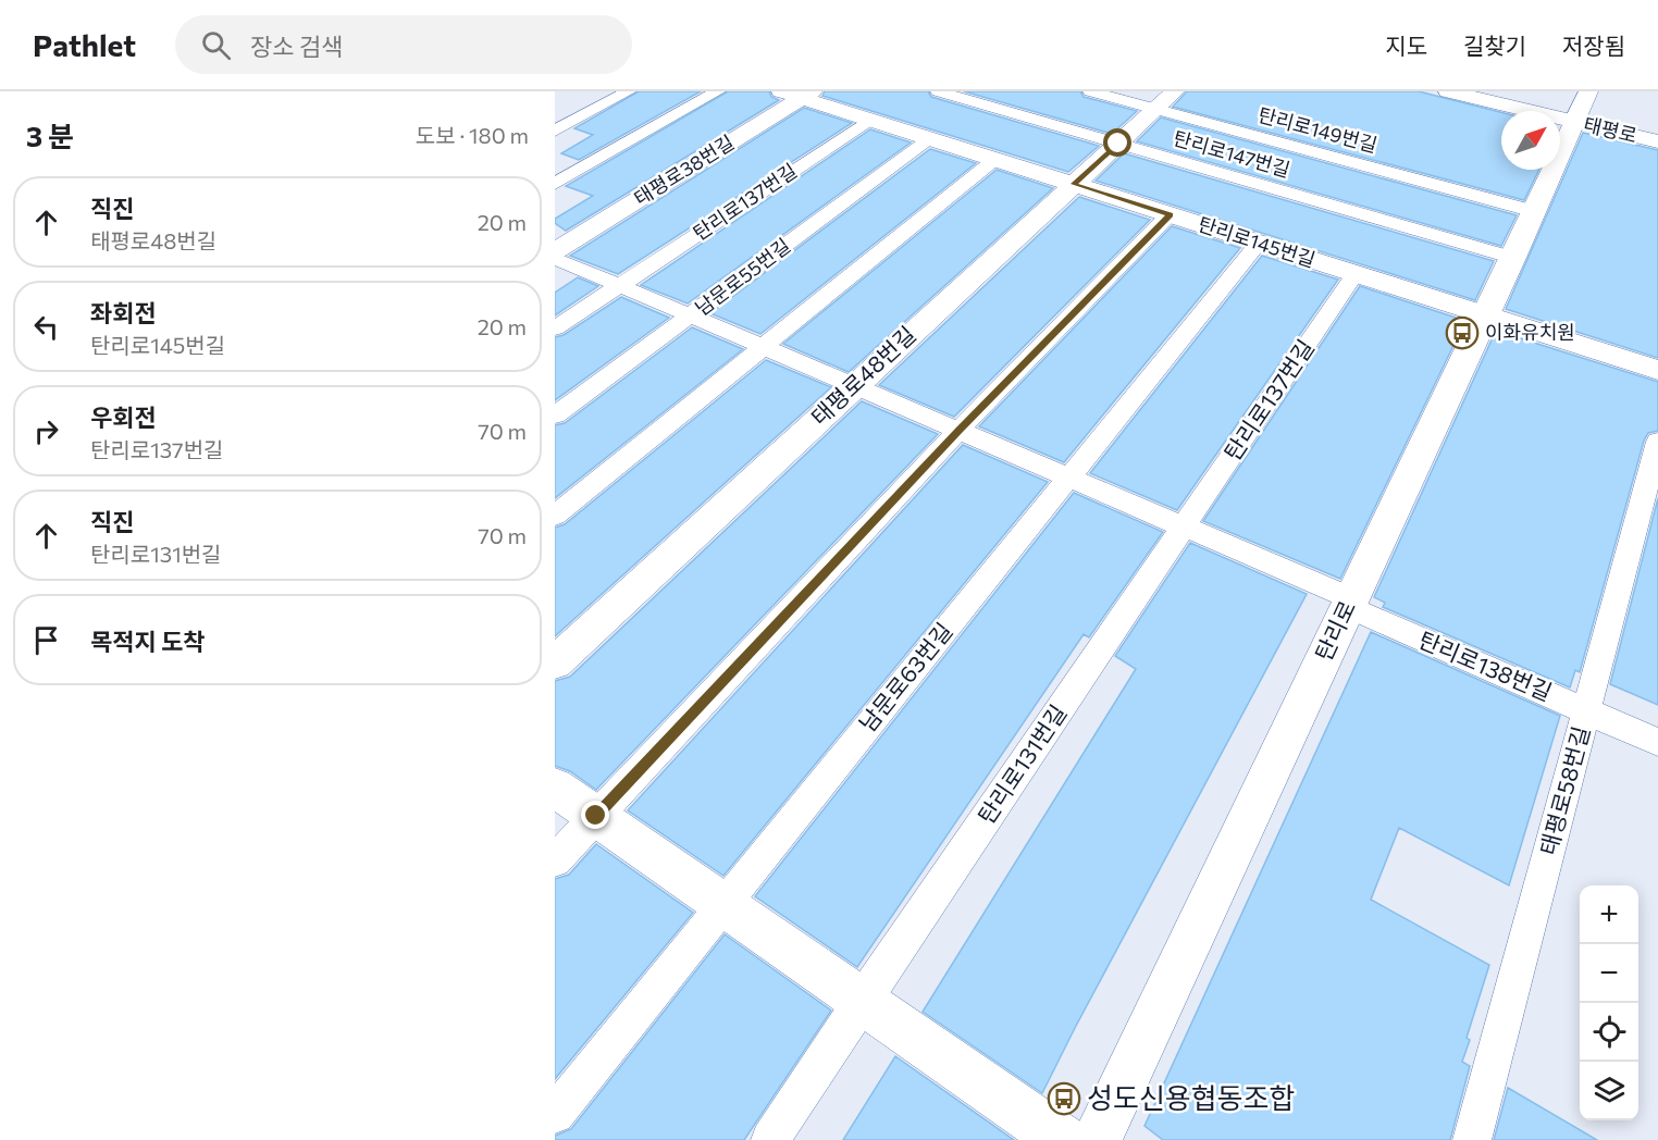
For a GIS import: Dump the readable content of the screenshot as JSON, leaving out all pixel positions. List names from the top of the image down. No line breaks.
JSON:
{"streets":{"street":["태평로","태평로38번길","탄리로145번길","태평로48번길","탄리로"],"lane":["탄리로149번길","탄리로147번길","탄리로137번길","남문로55번길","탄리로138번길","남문로63번길","탄리로131번길","태평로58번길"]},"crossings":[["탄리로149번길","태평로48번길"],["탄리로149번길","탄리로"],["태평로","탄리로"],["탄리로147번길","태평로48번길"],["탄리로147번길","탄리로"],["태평로38번길","탄리로145번길"],["탄리로137번길","탄리로145번길"],["탄리로137번길","탄리로131번길"],["탄리로145번길","남문로55번길"],["탄리로145번길","태평로48번길"],["탄리로145번길","탄리로"],["탄리로145번길","남문로63번길"],["탄리로","탄리로138번길"],["탄리로138번길","태평로58번길"]],"places":{"bus stop":["이화유치원","성도신용협동조합"]},"north":"top right","page":{"header":"Pathlet","search":"장소 검색","nav":["지도","길찾기","저장됨"],"heading":["3 분","도보 · 180 m"],"list":[["직진","태평로48번길","20 m"],["좌회전","탄리로145번길","20 m"],["우회전","탄리로137번길","70 m"],["직진","탄리로131번길","70 m"],"목적지 도착"],"map_buttons":["+","−"]}}
